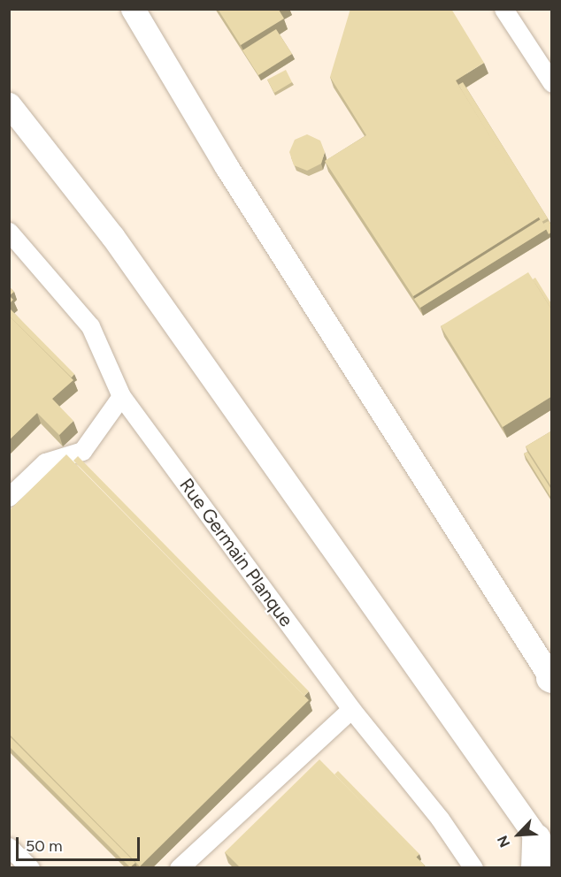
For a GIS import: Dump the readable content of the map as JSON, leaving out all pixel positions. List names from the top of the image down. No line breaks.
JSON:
{"streets":{"street":["Rue Germain Planque"]},"scale_bar":"50 m","north":"bottom left"}
